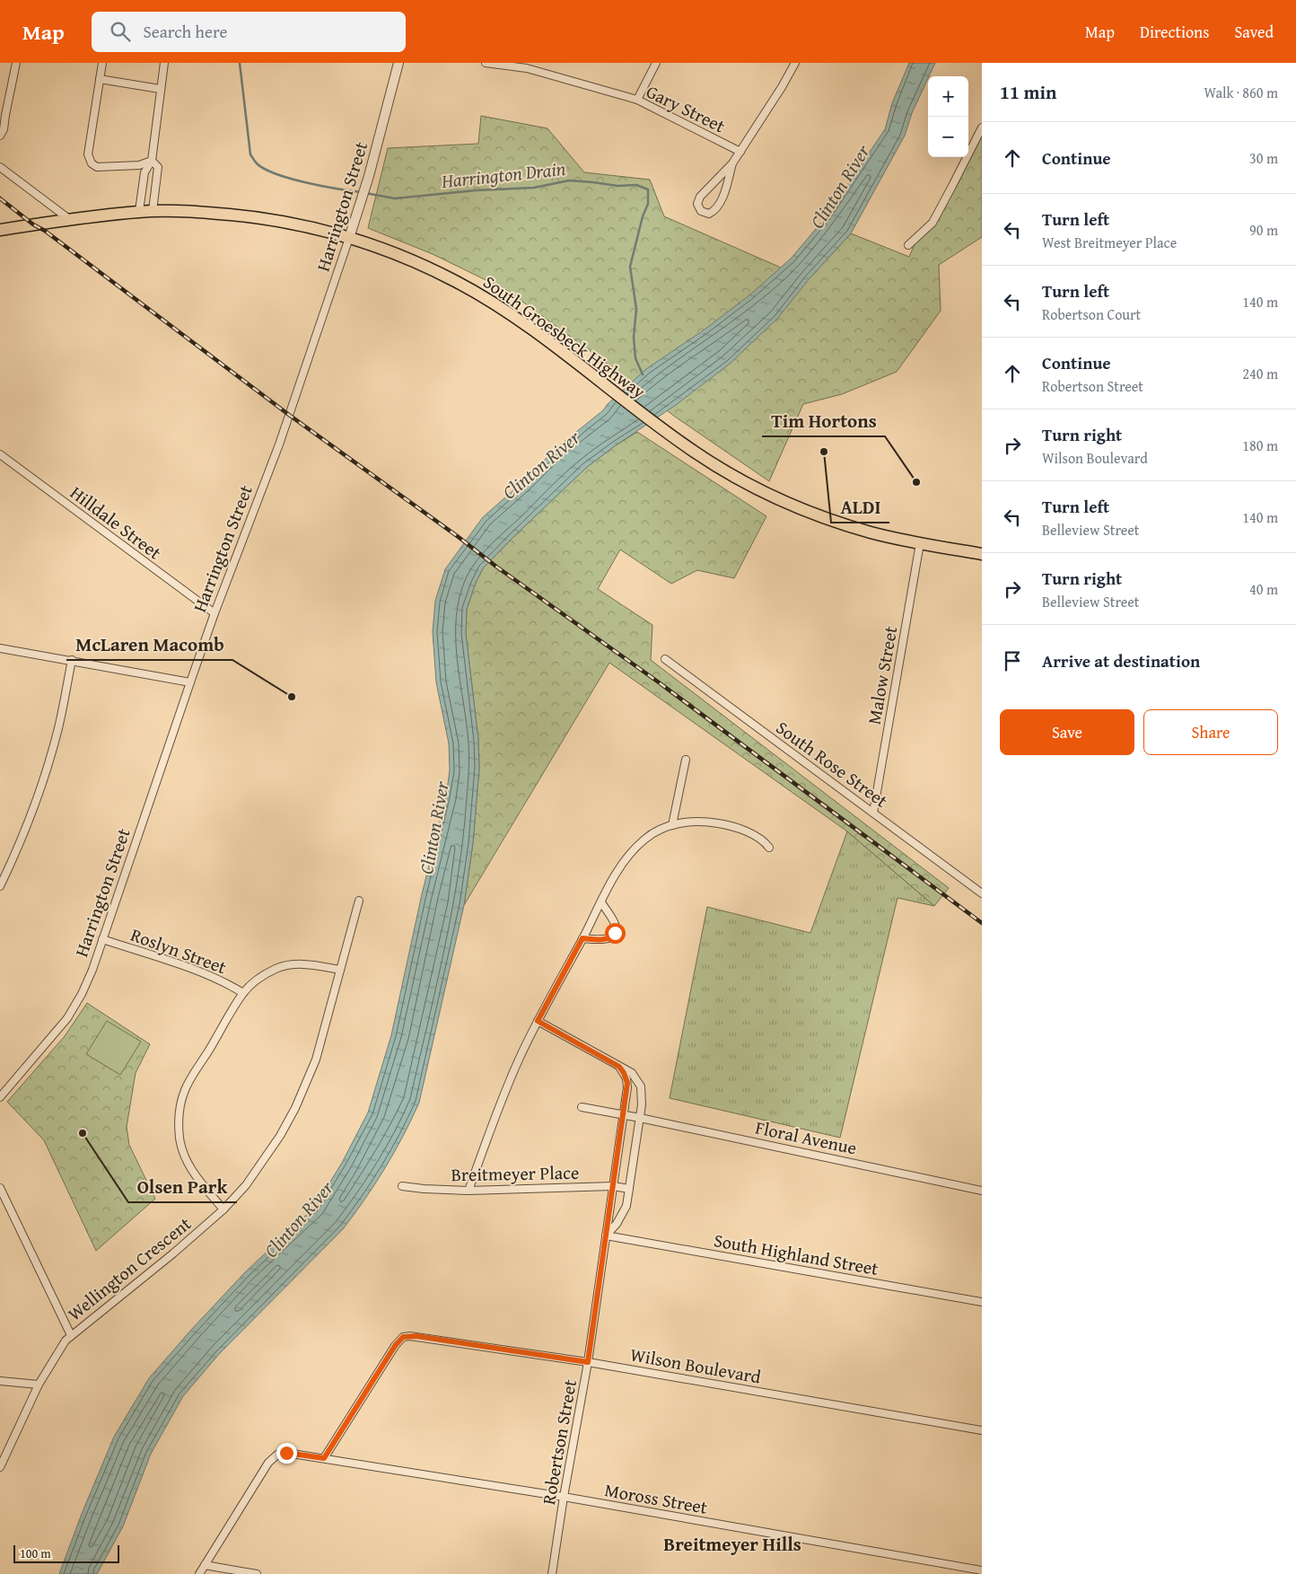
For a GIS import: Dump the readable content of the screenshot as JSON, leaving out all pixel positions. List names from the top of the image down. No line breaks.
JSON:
{"streets":{"main road":["South Groesbeck Highway"],"street":["Gary Street","Harrington Street","Hilldale Street","Malow Street","South Rose Street","Roslyn Street","Floral Avenue","Breitmeyer Place","South Highland Street","Wellington Crescent","Wilson Boulevard","Robertson Street","Moross Street"]},"crossings":[["Harrington Street","South Groesbeck Highway"],["Harrington Street","Hilldale Street"],["Harrington Street","Roslyn Street"],["South Groesbeck Highway","Malow Street"],["Malow Street","South Rose Street"],["Floral Avenue","Robertson Street"],["Breitmeyer Place","Robertson Street"],["South Highland Street","Robertson Street"],["Wilson Boulevard","Robertson Street"],["Wilson Boulevard","Moross Street"],["Robertson Street","Moross Street"]],"districts":["Breitmeyer Hills"],"water":["Harrington Drain","Clinton River"],"places":["ALDI","Tim Hortons","McLaren Macomb","Olsen Park"],"scale_bar":"100 m","page":{"header":"Map","search":"Search here","nav":["Map","Directions","Saved"],"heading":["11 min","Walk · 860 m"],"map_buttons":["+","−"],"list":[["Continue","30 m"],["Turn left","West Breitmeyer Place","90 m"],["Turn left","Robertson Court","140 m"],["Continue","Robertson Street","240 m"],["Turn right","Wilson Boulevard","180 m"],["Turn left","Belleview Street","140 m"],["Turn right","Belleview Street","40 m"],"Arrive at destination"],"buttons":["Save","Share"],"scale":"100 m"}}
